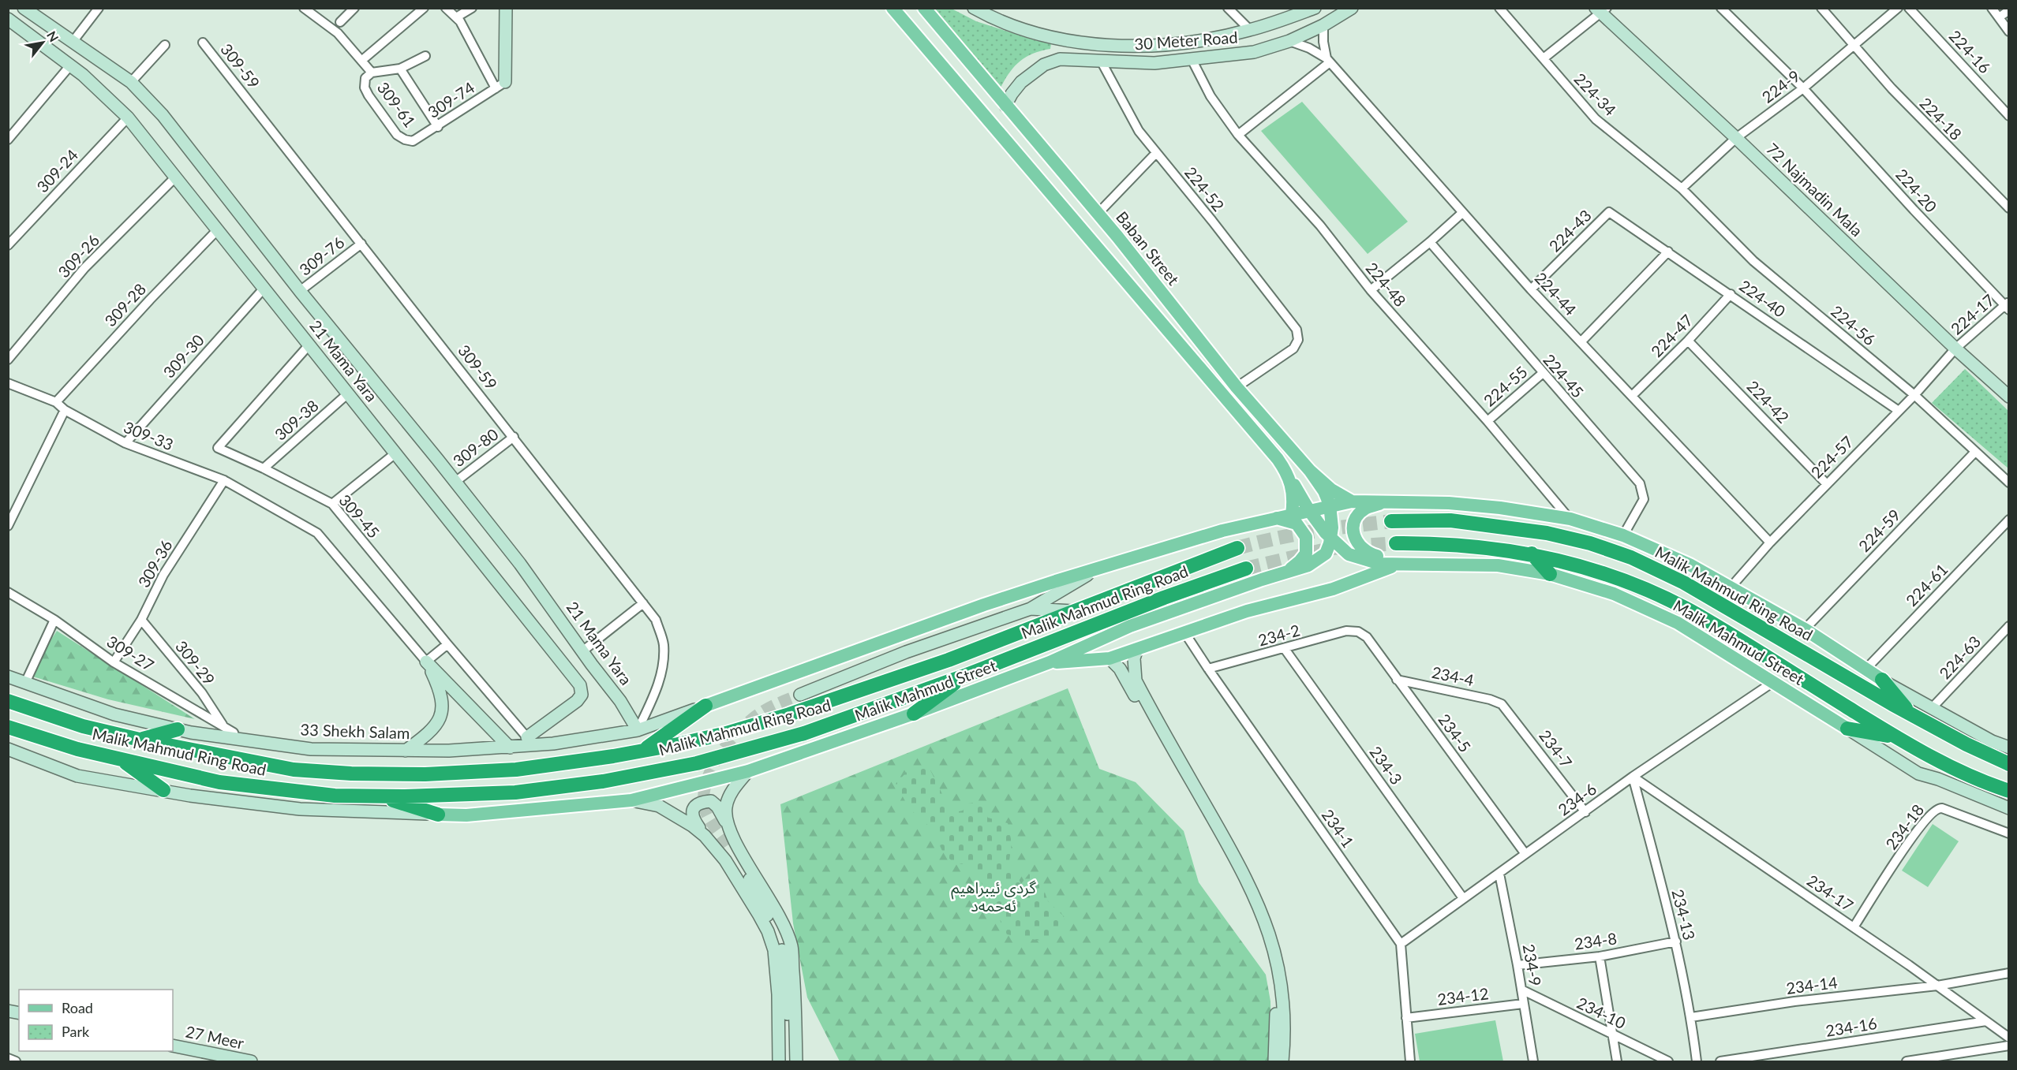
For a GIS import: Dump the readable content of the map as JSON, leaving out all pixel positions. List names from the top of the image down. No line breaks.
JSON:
{"streets":{"highway":["Malik Mahmud Ring Road"],"main road":["30 Meter Road","72 Najmadin Mala","Baban Street","21 Mama Yara","Malik Mahmud Street","33 Shekh Salam","27 Meer"],"street":["224-16","309-59","224-9","224-34","309-74","309-61","224-18","309-24","224-52","224-20","224-43","309-26","309-76","224-48","224-44","224-40","309-28","224-17","224-56","224-47","309-30","224-45","224-55","224-42","309-38","309-33","309-80","224-57","309-45","224-59","309-36","224-61","234-2","309-27","224-63","309-29","234-4","234-5","234-7","234-3","234-6","234-18","234-1","234-17","234-13","234-8","234-9","234-14","234-12","234-10","234-16"]},"crossings":[["30 Meter Road","224-52"],["30 Meter Road","Baban Street"],["30 Meter Road","224-48"],["30 Meter Road","224-44"],["309-59","309-76"],["309-59","21 Mama Yara"],["309-59","309-80"],["309-59","33 Shekh Salam"],["224-9","224-34"],["224-9","224-18"],["224-9","72 Najmadin Mala"],["224-9","224-20"],["224-9","224-56"],["224-34","224-56"],["309-74","309-61"],["309-24","21 Mama Yara"],["224-52","Baban Street"],["72 Najmadin Mala","224-17"],["72 Najmadin Mala","224-57"],["224-20","224-17"],["224-43","224-44"],["224-43","224-40"],["309-26","21 Mama Yara"],["309-76","21 Mama Yara"],["224-48","224-55"],["224-44","224-47"],["224-44","224-57"],["224-40","224-47"],["224-40","224-57"],["309-28","21 Mama Yara"],["309-28","309-33"],["224-17","224-57"],["224-56","224-57"],["224-56","224-59"],["224-47","224-42"],["309-30","21 Mama Yara"],["309-30","309-33"],["21 Mama Yara","309-38"],["21 Mama Yara","309-80"],["21 Mama Yara","309-45"],["21 Mama Yara","33 Shekh Salam"],["224-45","224-55"],["224-42","224-57"],["309-38","309-45"],["309-33","309-36"],["309-45","33 Shekh Salam"],["309-36","309-27"],["309-36","309-29"],["234-2","234-5"],["234-2","234-3"],["234-2","234-1"],["Malik Mahmud Street","234-6"],["309-27","309-29"],["309-27","33 Shekh Salam"],["234-4","234-5"],["234-4","234-7"],["234-5","234-6"],["234-7","234-6"],["234-3","234-6"],["234-6","234-1"],["234-6","234-17"],["234-6","234-13"],["234-6","234-9"],["234-18","234-17"],["234-17","234-13"],["234-17","234-14"],["234-17","234-16"],["234-13","234-8"],["234-13","234-14"],["234-8","234-9"],["234-9","234-12"],["234-9","234-10"]],"parks":["گردی ئیبراھیم ئەحمەد"],"legend":["Road","Park"],"north":"top right"}
